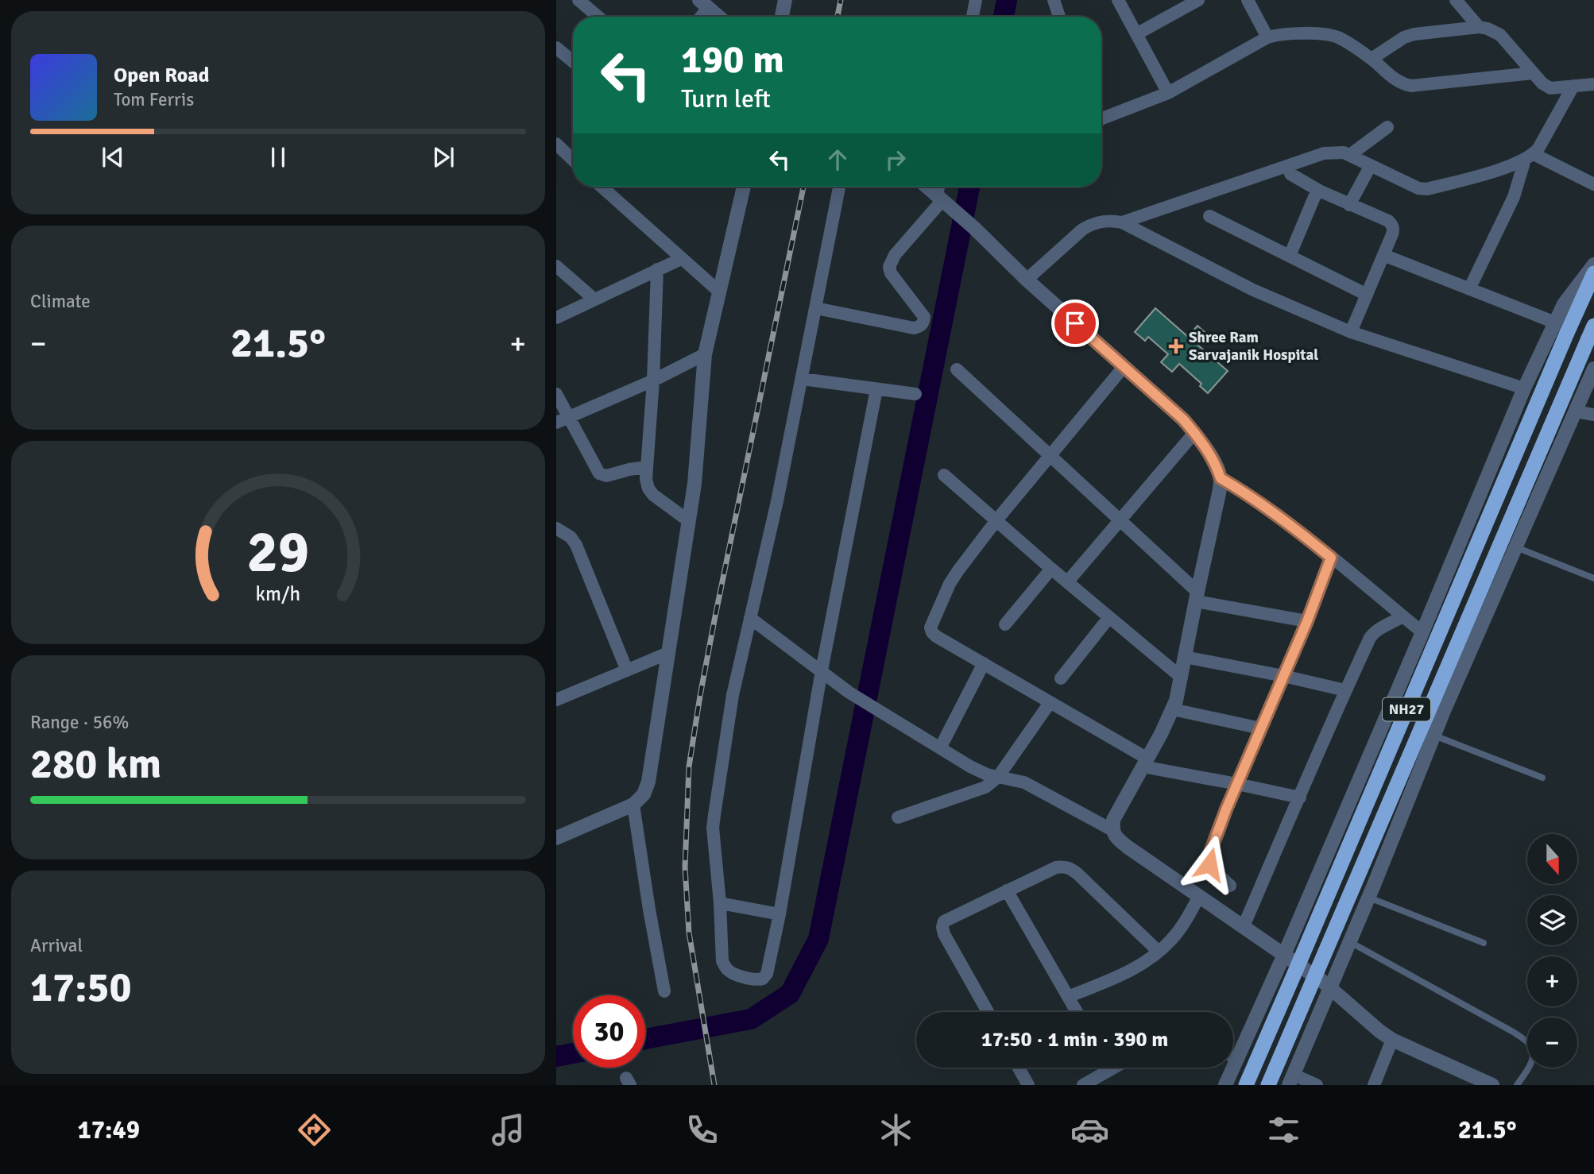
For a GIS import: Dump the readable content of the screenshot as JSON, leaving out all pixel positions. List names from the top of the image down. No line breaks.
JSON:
{"streets":{"highway":["NH27"]},"places":{"health":["Shree Ram Sarvajanik Hospital"]},"north":"bottom","page":{"turn":["190 m","Turn left"],"song":["Open Road","Tom Ferris"],"tile":["Climate",["Range · 56%","280 km"],["Arrival","17:50"]],"heat":["−","21.5°","+"],"map_buttons":["+","−"],"limit":"30","trip":"17:50 · 1 min · 390 m","tabs":["17:49","21.5°"],"gauge":["29","km/h"]}}
